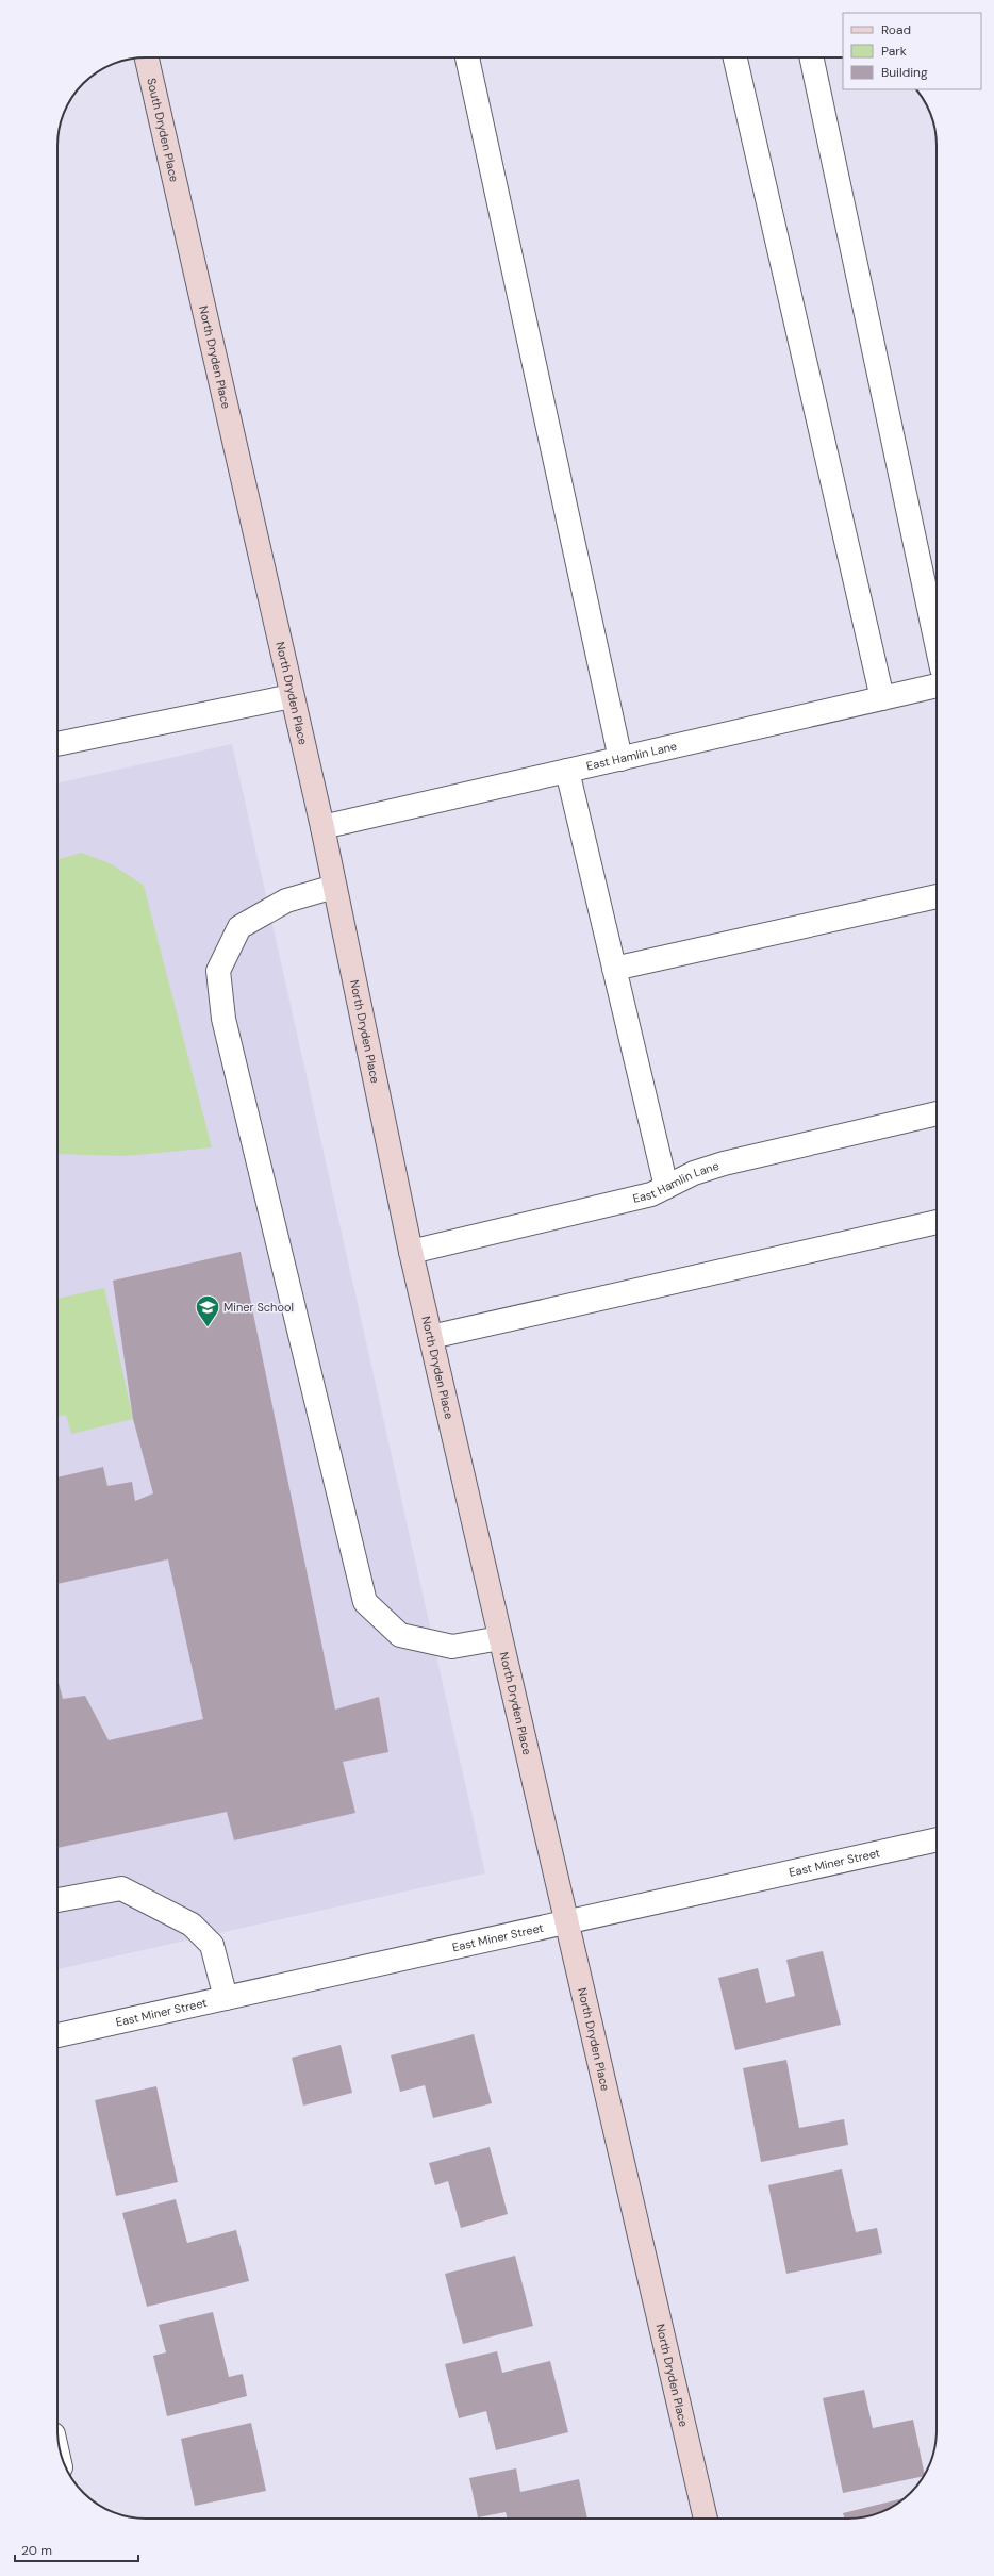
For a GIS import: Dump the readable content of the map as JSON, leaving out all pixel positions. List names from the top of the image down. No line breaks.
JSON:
{"streets":{"street":["South Dryden Place","North Dryden Place","East Hamlin Lane","East Miner Street"]},"crossings":[["South Dryden Place","North Dryden Place"],["North Dryden Place","East Hamlin Lane"],["North Dryden Place","East Miner Street"]],"places":{"school or university":["Miner School"]},"legend":["Road","Park","Building"],"scale_bar":"20 m"}
